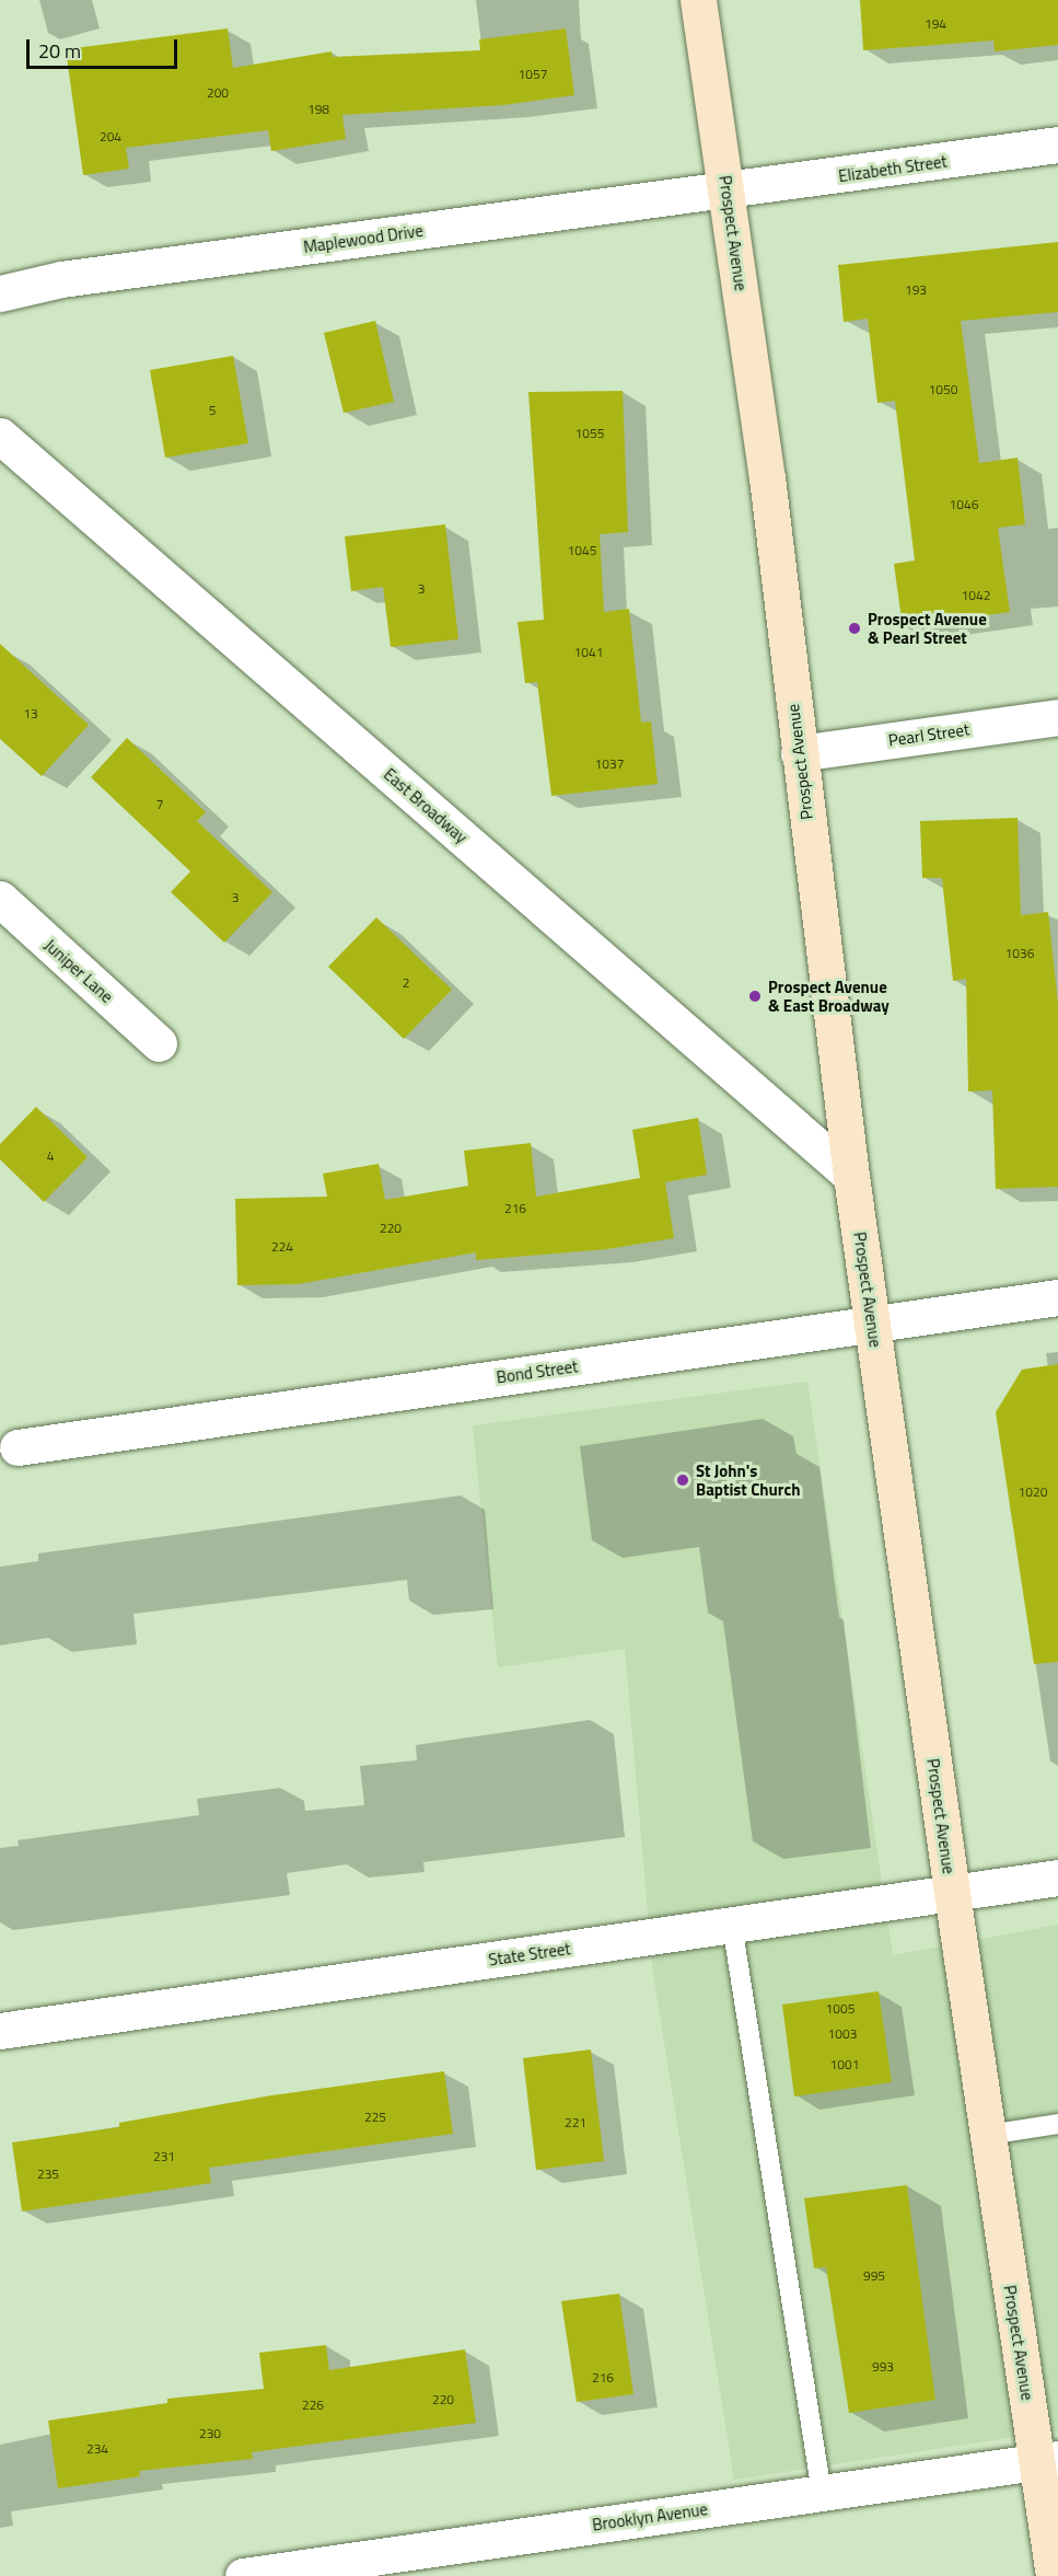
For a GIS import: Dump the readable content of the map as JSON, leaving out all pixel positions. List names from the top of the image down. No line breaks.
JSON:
{"streets":{"main road":["Prospect Avenue"],"street":["Elizabeth Street","Maplewood Drive","Pearl Street","East Broadway","Juniper Lane","Bond Street","State Street","Brooklyn Avenue"]},"crossings":[["Elizabeth Street","Prospect Avenue"],["Elizabeth Street","Maplewood Drive"],["Prospect Avenue","Maplewood Drive"],["Prospect Avenue","Pearl Street"],["Prospect Avenue","East Broadway"],["Prospect Avenue","Bond Street"],["Prospect Avenue","State Street"],["Prospect Avenue","Brooklyn Avenue"]],"places":["Prospect Avenue & Pearl Street","Prospect Avenue & East Broadway","St John's Baptist Church"],"house_numbers":["194","1057","200","198","204","193","1050","5","1055","1046","1045","3","1042","1041","13","1037","7","3","1036","2","4","216","220","224","1020","1005","1003","1001","225","221","231","235","995","993","216","220","226","230","234"],"scale_bar":"20 m"}
